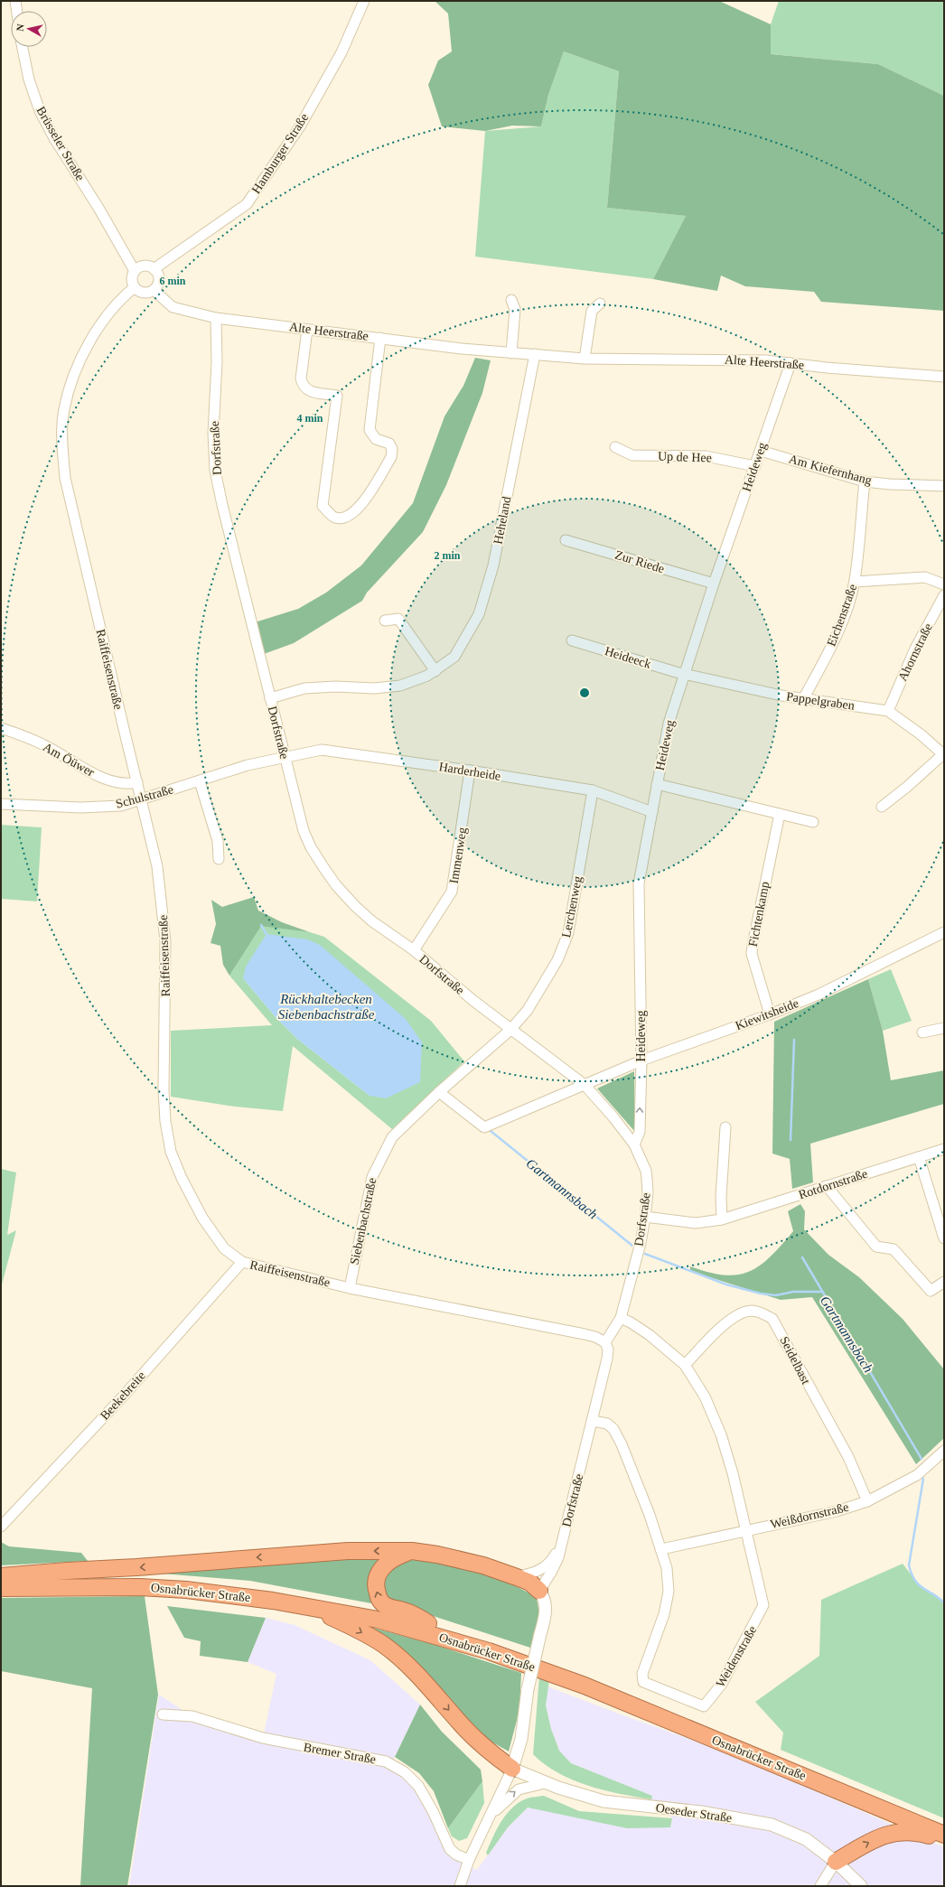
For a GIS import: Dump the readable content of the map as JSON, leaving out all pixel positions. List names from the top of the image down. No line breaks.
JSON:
{"streets":{"highway":["Osnabrücker Straße"],"street":["Brüsseler Straße","Hamburger Straße","Alte Heerstraße","Dorfstraße","Up de Hee","Heideweg","Am Kiefernhang","Heheland","Zur Riede","Eichenstraße","Ahornstraße","Heideeck","Raiffeisenstraße","Pappelgraben","Am Öüwer","Harderheide","Schulstraße","Immenweg","Lerchenweg","Fichtenkamp","Kiewitsheide","Rotdornstraße","Siebenbachstraße","Seidelbast","Beekebreite","Weißdornstraße","Weidenstraße","Bremer Straße","Oeseder Straße"]},"crossings":[["Brüsseler Straße","Hamburger Straße"],["Brüsseler Straße","Alte Heerstraße"],["Brüsseler Straße","Raiffeisenstraße"],["Hamburger Straße","Alte Heerstraße"],["Hamburger Straße","Raiffeisenstraße"],["Alte Heerstraße","Dorfstraße"],["Alte Heerstraße","Heideweg"],["Alte Heerstraße","Heheland"],["Alte Heerstraße","Raiffeisenstraße"],["Dorfstraße","Heideweg"],["Dorfstraße","Heheland"],["Dorfstraße","Raiffeisenstraße"],["Dorfstraße","Harderheide"],["Dorfstraße","Schulstraße"],["Dorfstraße","Immenweg"],["Dorfstraße","Lerchenweg"],["Dorfstraße","Kiewitsheide"],["Dorfstraße","Rotdornstraße"],["Dorfstraße","Siebenbachstraße"],["Dorfstraße","Weidenstraße"],["Up de Hee","Heideweg"],["Heideweg","Am Kiefernhang"],["Heideweg","Zur Riede"],["Heideweg","Heideeck"],["Heideweg","Pappelgraben"],["Heideweg","Harderheide"],["Heideweg","Kiewitsheide"],["Am Kiefernhang","Eichenstraße"],["Eichenstraße","Pappelgraben"],["Ahornstraße","Pappelgraben"],["Heideeck","Pappelgraben"],["Raiffeisenstraße","Am Öüwer"],["Raiffeisenstraße","Schulstraße"],["Raiffeisenstraße","Siebenbachstraße"],["Raiffeisenstraße","Beekebreite"],["Harderheide","Schulstraße"],["Harderheide","Immenweg"],["Harderheide","Lerchenweg"],["Lerchenweg","Siebenbachstraße"],["Fichtenkamp","Kiewitsheide"],["Seidelbast","Weißdornstraße"],["Seidelbast","Weidenstraße"],["Weißdornstraße","Weidenstraße"]],"water":["Rückhaltebecken Siebenbachstraße","Gartmannsbach"],"north":"left","rings":["6 min","4 min","2 min"]}
